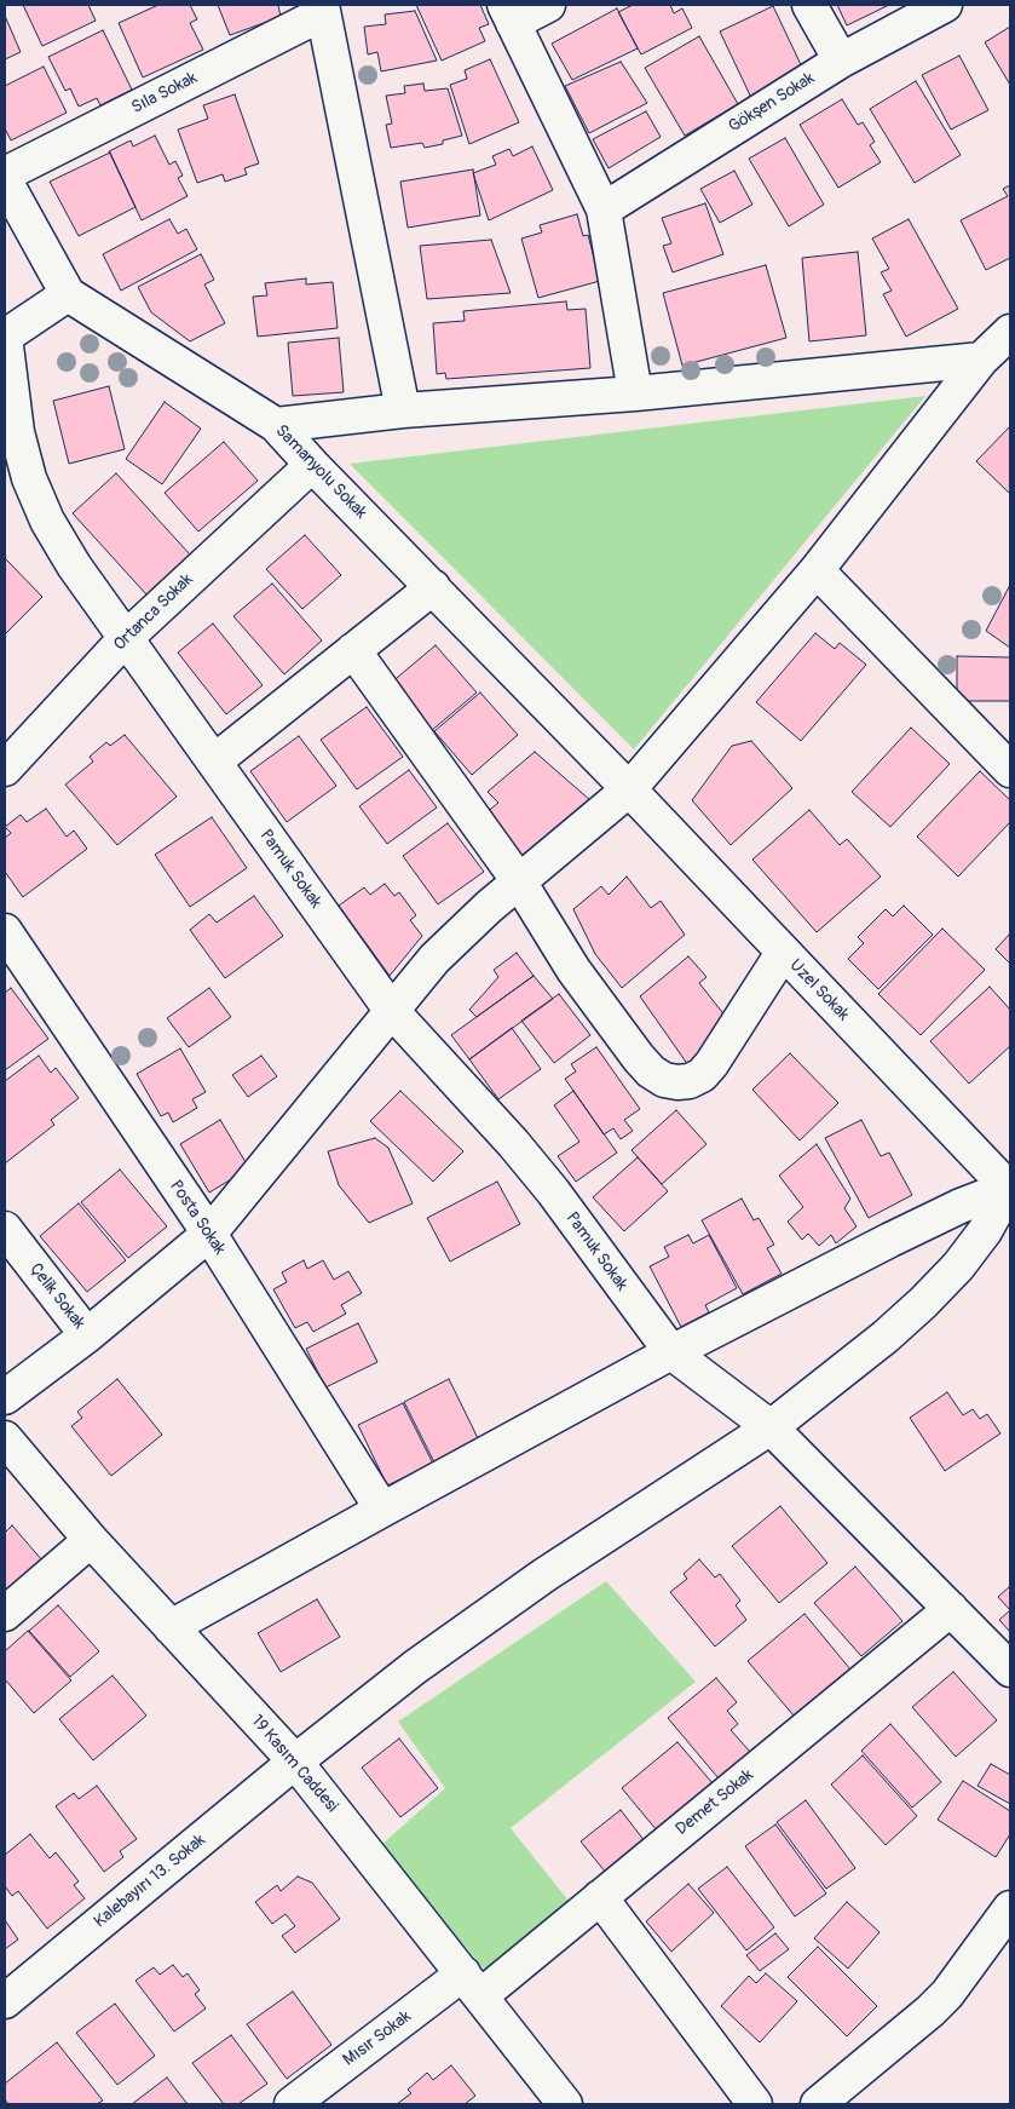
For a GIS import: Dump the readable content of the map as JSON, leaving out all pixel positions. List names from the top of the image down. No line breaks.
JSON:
{"streets":{"street":["Sıla Sokak","Gökşen Sokak","Samanyolu Sokak","Ortanca Sokak","Pamuk Sokak","Uzel Sokak","Posta Sokak","Çelik Sokak","19 Kasım Caddesi","Demet Sokak","Kalebayırı 13. Sokak","Mısır Sokak"]},"crossings":[["Samanyolu Sokak","Ortanca Sokak"],["Samanyolu Sokak","Uzel Sokak"],["Ortanca Sokak","Pamuk Sokak"],["Pamuk Sokak","Demet Sokak"],["Pamuk Sokak","Kalebayırı 13. Sokak"],["Uzel Sokak","Kalebayırı 13. Sokak"],["19 Kasım Caddesi","Demet Sokak"],["19 Kasım Caddesi","Kalebayırı 13. Sokak"],["19 Kasım Caddesi","Mısır Sokak"],["Demet Sokak","Mısır Sokak"]]}
